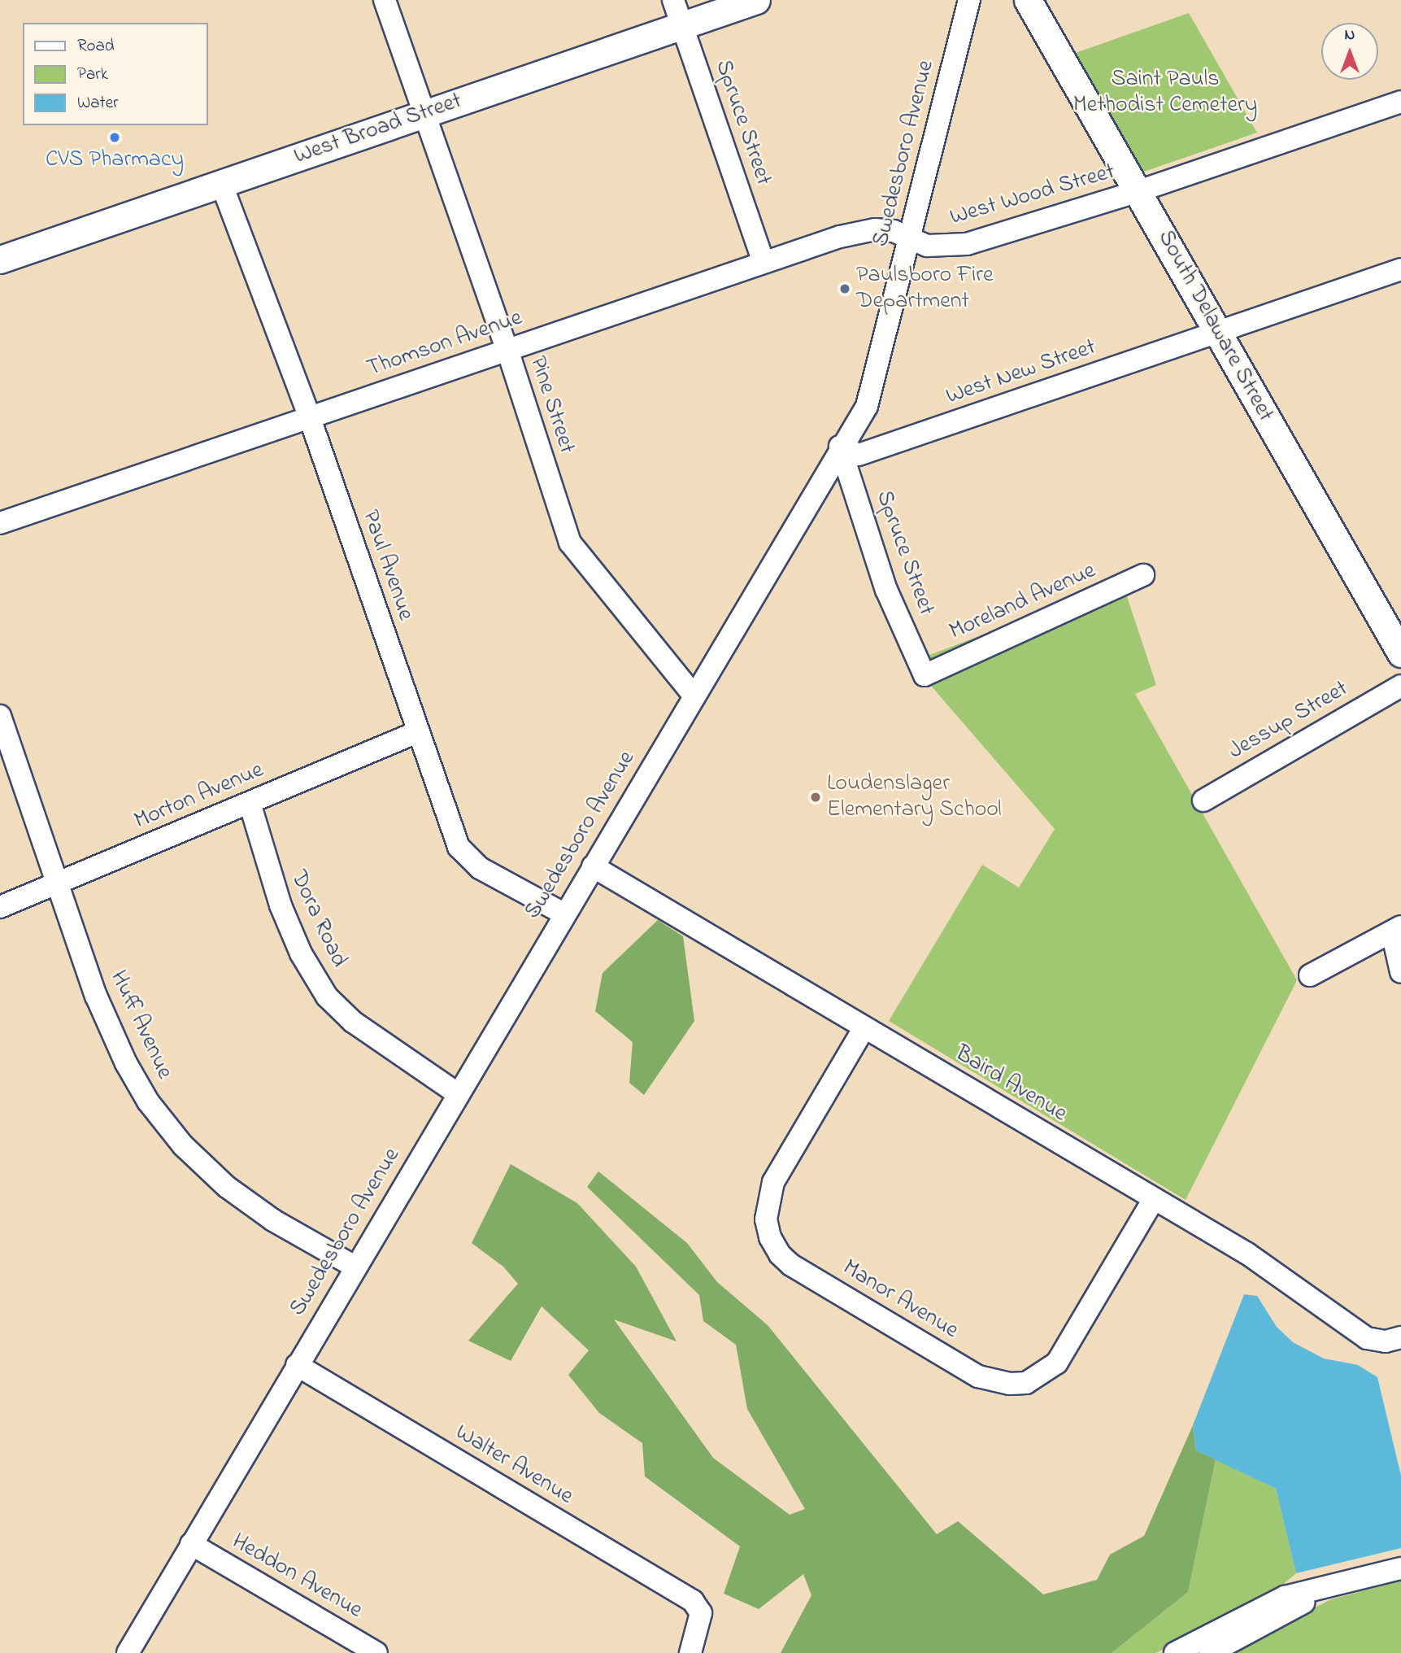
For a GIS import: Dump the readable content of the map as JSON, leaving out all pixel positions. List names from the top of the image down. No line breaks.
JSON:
{"streets":{"main road":["West Broad Street","South Delaware Street"],"street":["Spruce Street","Swedesboro Avenue","West Wood Street","Thomson Avenue","West New Street","Pine Street","Paul Avenue","Moreland Avenue","Jessup Street","Morton Avenue","Dora Road","Huff Avenue","Baird Avenue","Manor Avenue","Walter Avenue","Heddon Avenue"]},"crossings":[["Spruce Street","West Broad Street"],["Spruce Street","Swedesboro Avenue"],["Spruce Street","Thomson Avenue"],["Spruce Street","West New Street"],["Spruce Street","Moreland Avenue"],["West Broad Street","Pine Street"],["West Broad Street","Paul Avenue"],["Swedesboro Avenue","West Wood Street"],["Swedesboro Avenue","Thomson Avenue"],["Swedesboro Avenue","West New Street"],["Swedesboro Avenue","Pine Street"],["Swedesboro Avenue","Paul Avenue"],["Swedesboro Avenue","Dora Road"],["Swedesboro Avenue","Huff Avenue"],["Swedesboro Avenue","Baird Avenue"],["Swedesboro Avenue","Walter Avenue"],["Swedesboro Avenue","Heddon Avenue"],["West Wood Street","South Delaware Street"],["West Wood Street","Thomson Avenue"],["South Delaware Street","West New Street"],["Thomson Avenue","Pine Street"],["Thomson Avenue","Paul Avenue"],["Paul Avenue","Morton Avenue"],["Morton Avenue","Dora Road"],["Morton Avenue","Huff Avenue"],["Baird Avenue","Manor Avenue"]],"parks":["Saint Pauls Methodist Cemetery"],"places":["CVS Pharmacy","Paulsboro Fire Department","Loudenslager Elementary School"],"legend":["Road","Park","Water"],"north":"top"}
